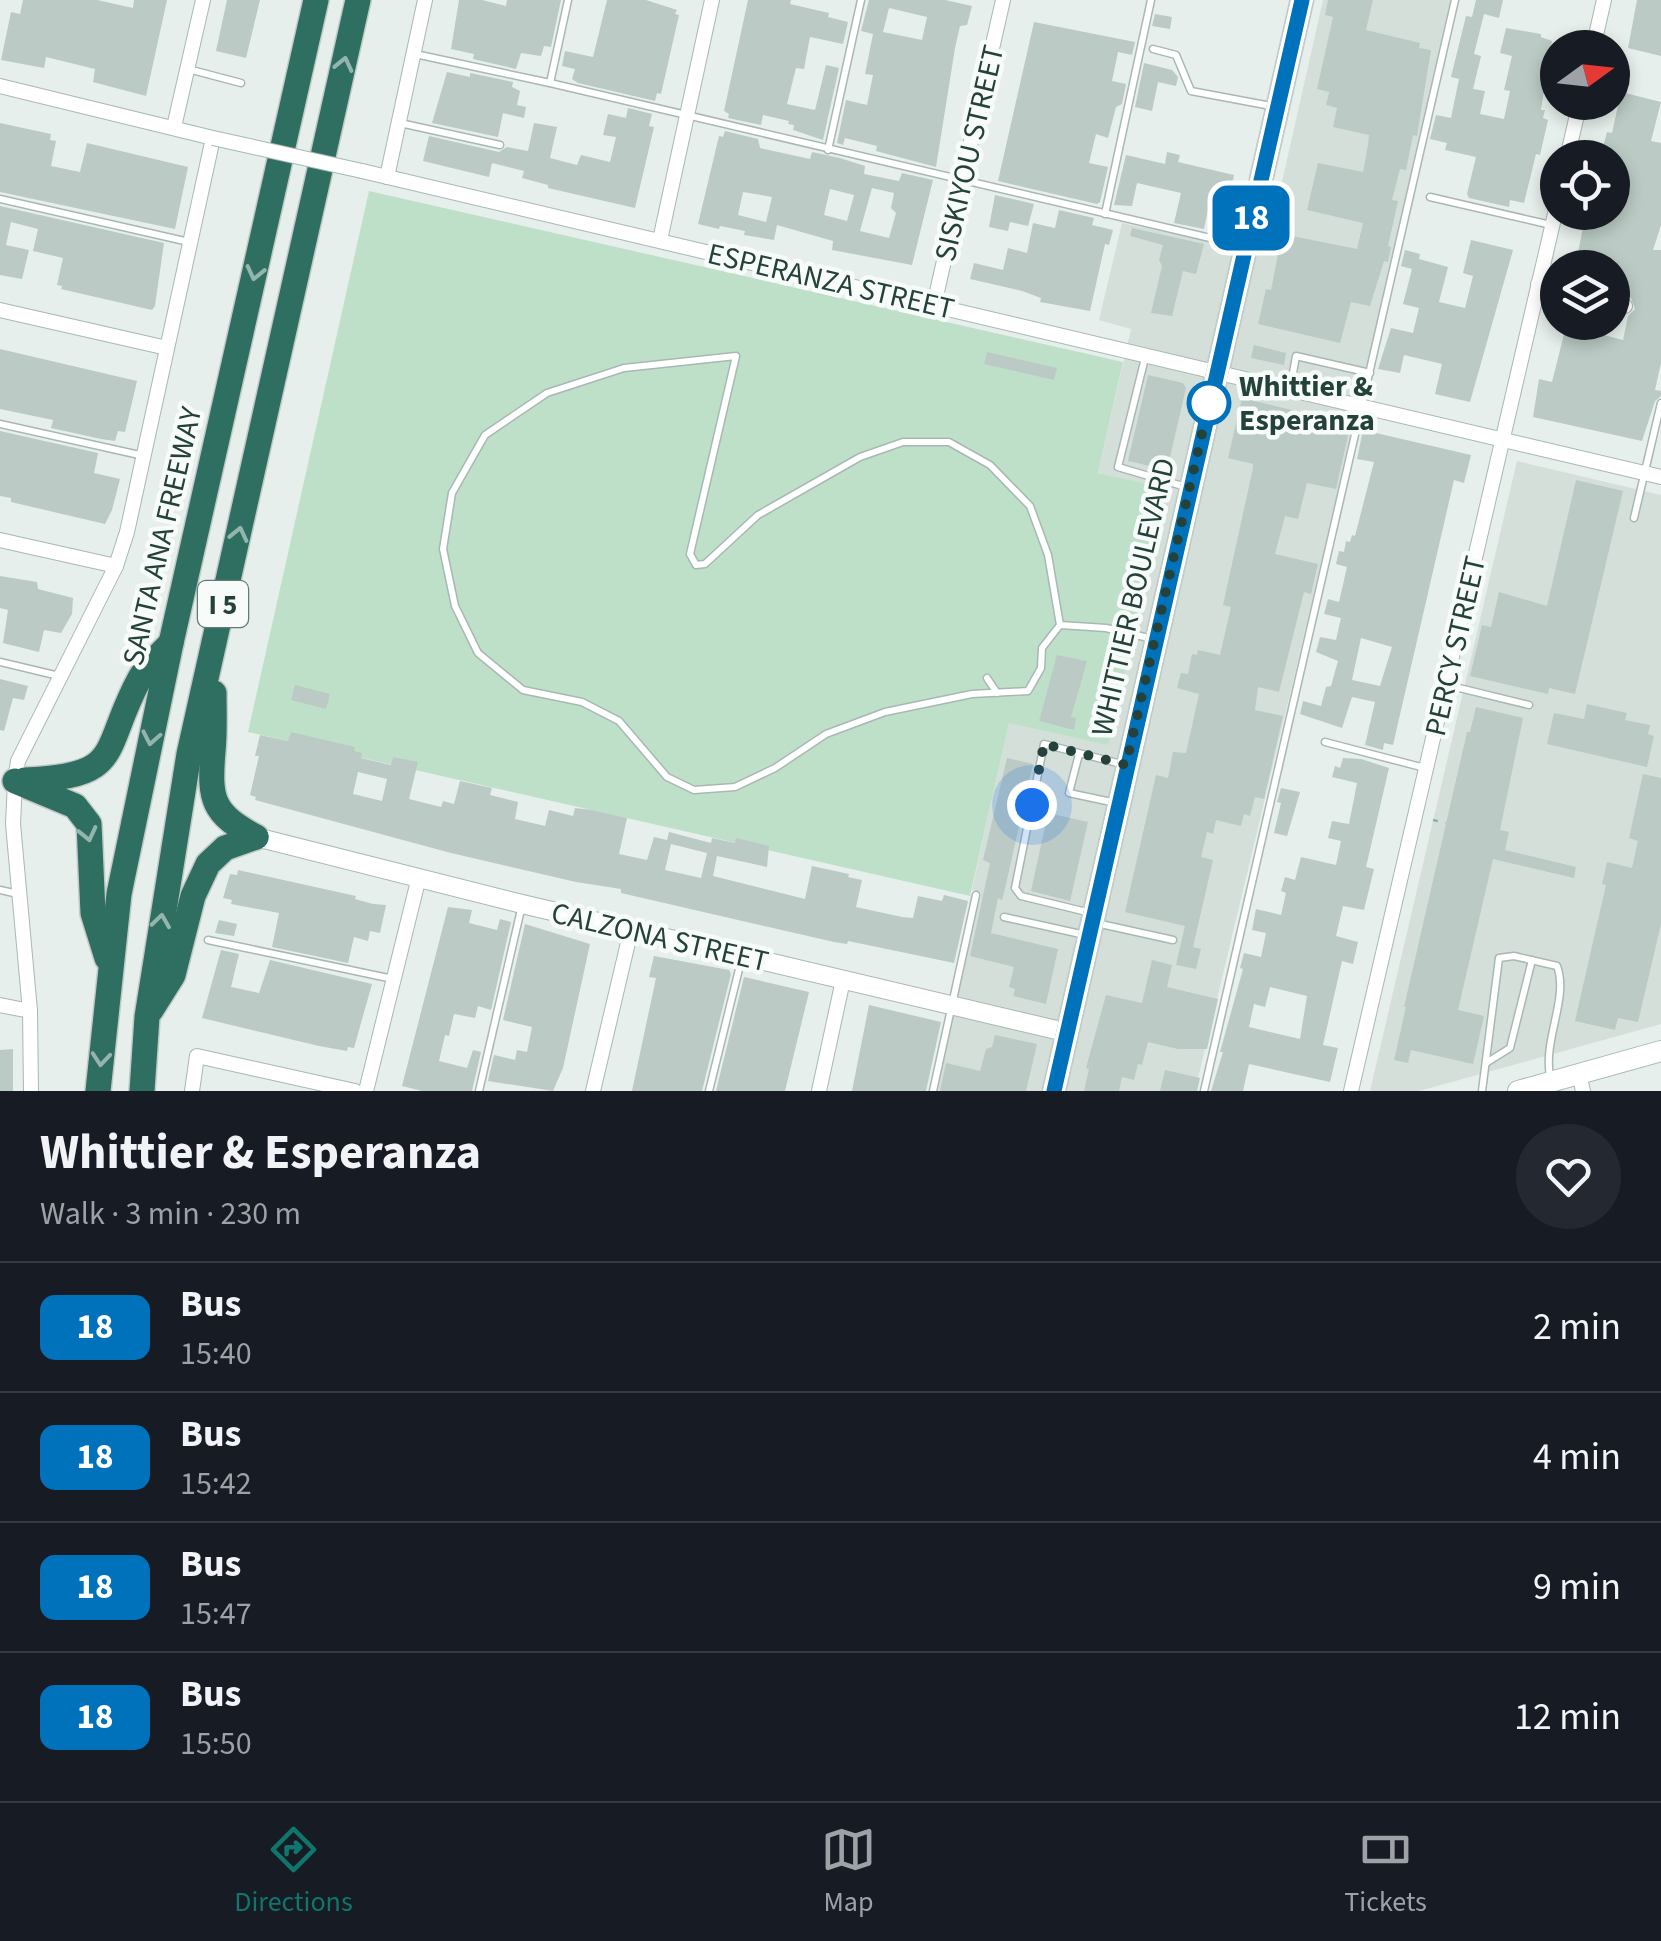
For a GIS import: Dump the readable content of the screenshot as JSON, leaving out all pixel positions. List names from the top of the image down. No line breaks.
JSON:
{"streets":{"highway":["SANTA ANA FREEWAY","I 5"],"main road":["WHITTIER BOULEVARD"],"street":["SISKIYOU STREET","ESPERANZA STREET","PERCY STREET","CALZONA STREET"]},"crossings":[["SISKIYOU STREET","ESPERANZA STREET"],["ESPERANZA STREET","WHITTIER BOULEVARD"],["ESPERANZA STREET","PERCY STREET"],["WHITTIER BOULEVARD","CALZONA STREET"]],"places":["Whittier & Esperanza"],"lines":["bus line 18"],"north":"right","page":{"on_map":"18","heading":["Whittier & Esperanza","Walk · 3 min · 230 m"],"list":[{"mark":"18","name":"Bus","note":"15:40","value":"2 min"},{"mark":"18","name":"Bus","note":"15:42","value":"4 min"},{"mark":"18","name":"Bus","note":"15:47","value":"9 min"},{"mark":"18","name":"Bus","note":"15:50","value":"12 min"}],"tabs":["Directions","Map","Tickets"]}}
